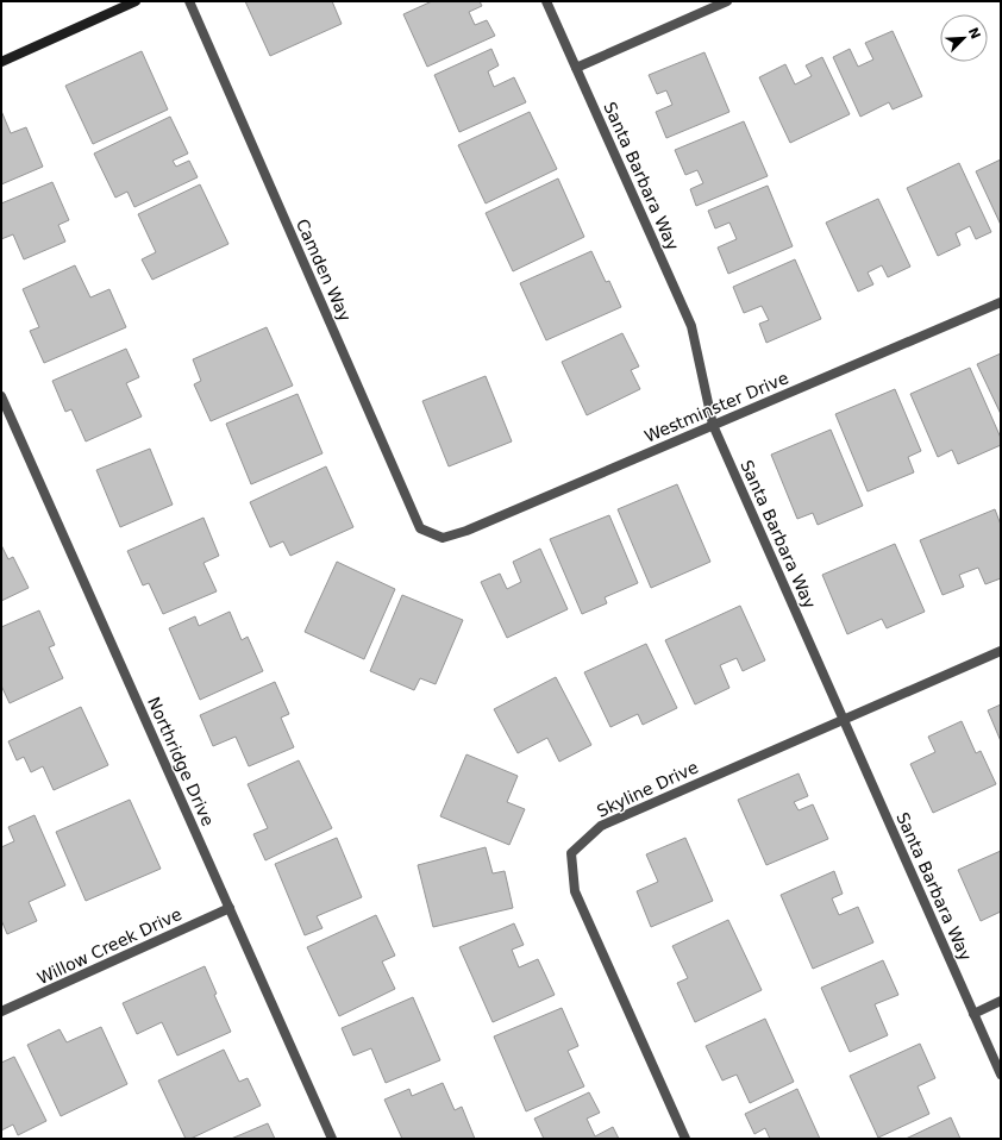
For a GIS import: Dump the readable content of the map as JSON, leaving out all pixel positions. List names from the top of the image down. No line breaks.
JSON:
{"streets":{"street":["Santa Barbara Way","Camden Way","Westminster Drive","Northridge Drive","Skyline Drive","Willow Creek Drive"]},"crossings":[["Santa Barbara Way","Westminster Drive"],["Santa Barbara Way","Skyline Drive"],["Camden Way","Westminster Drive"],["Northridge Drive","Willow Creek Drive"]],"north":"top right"}
